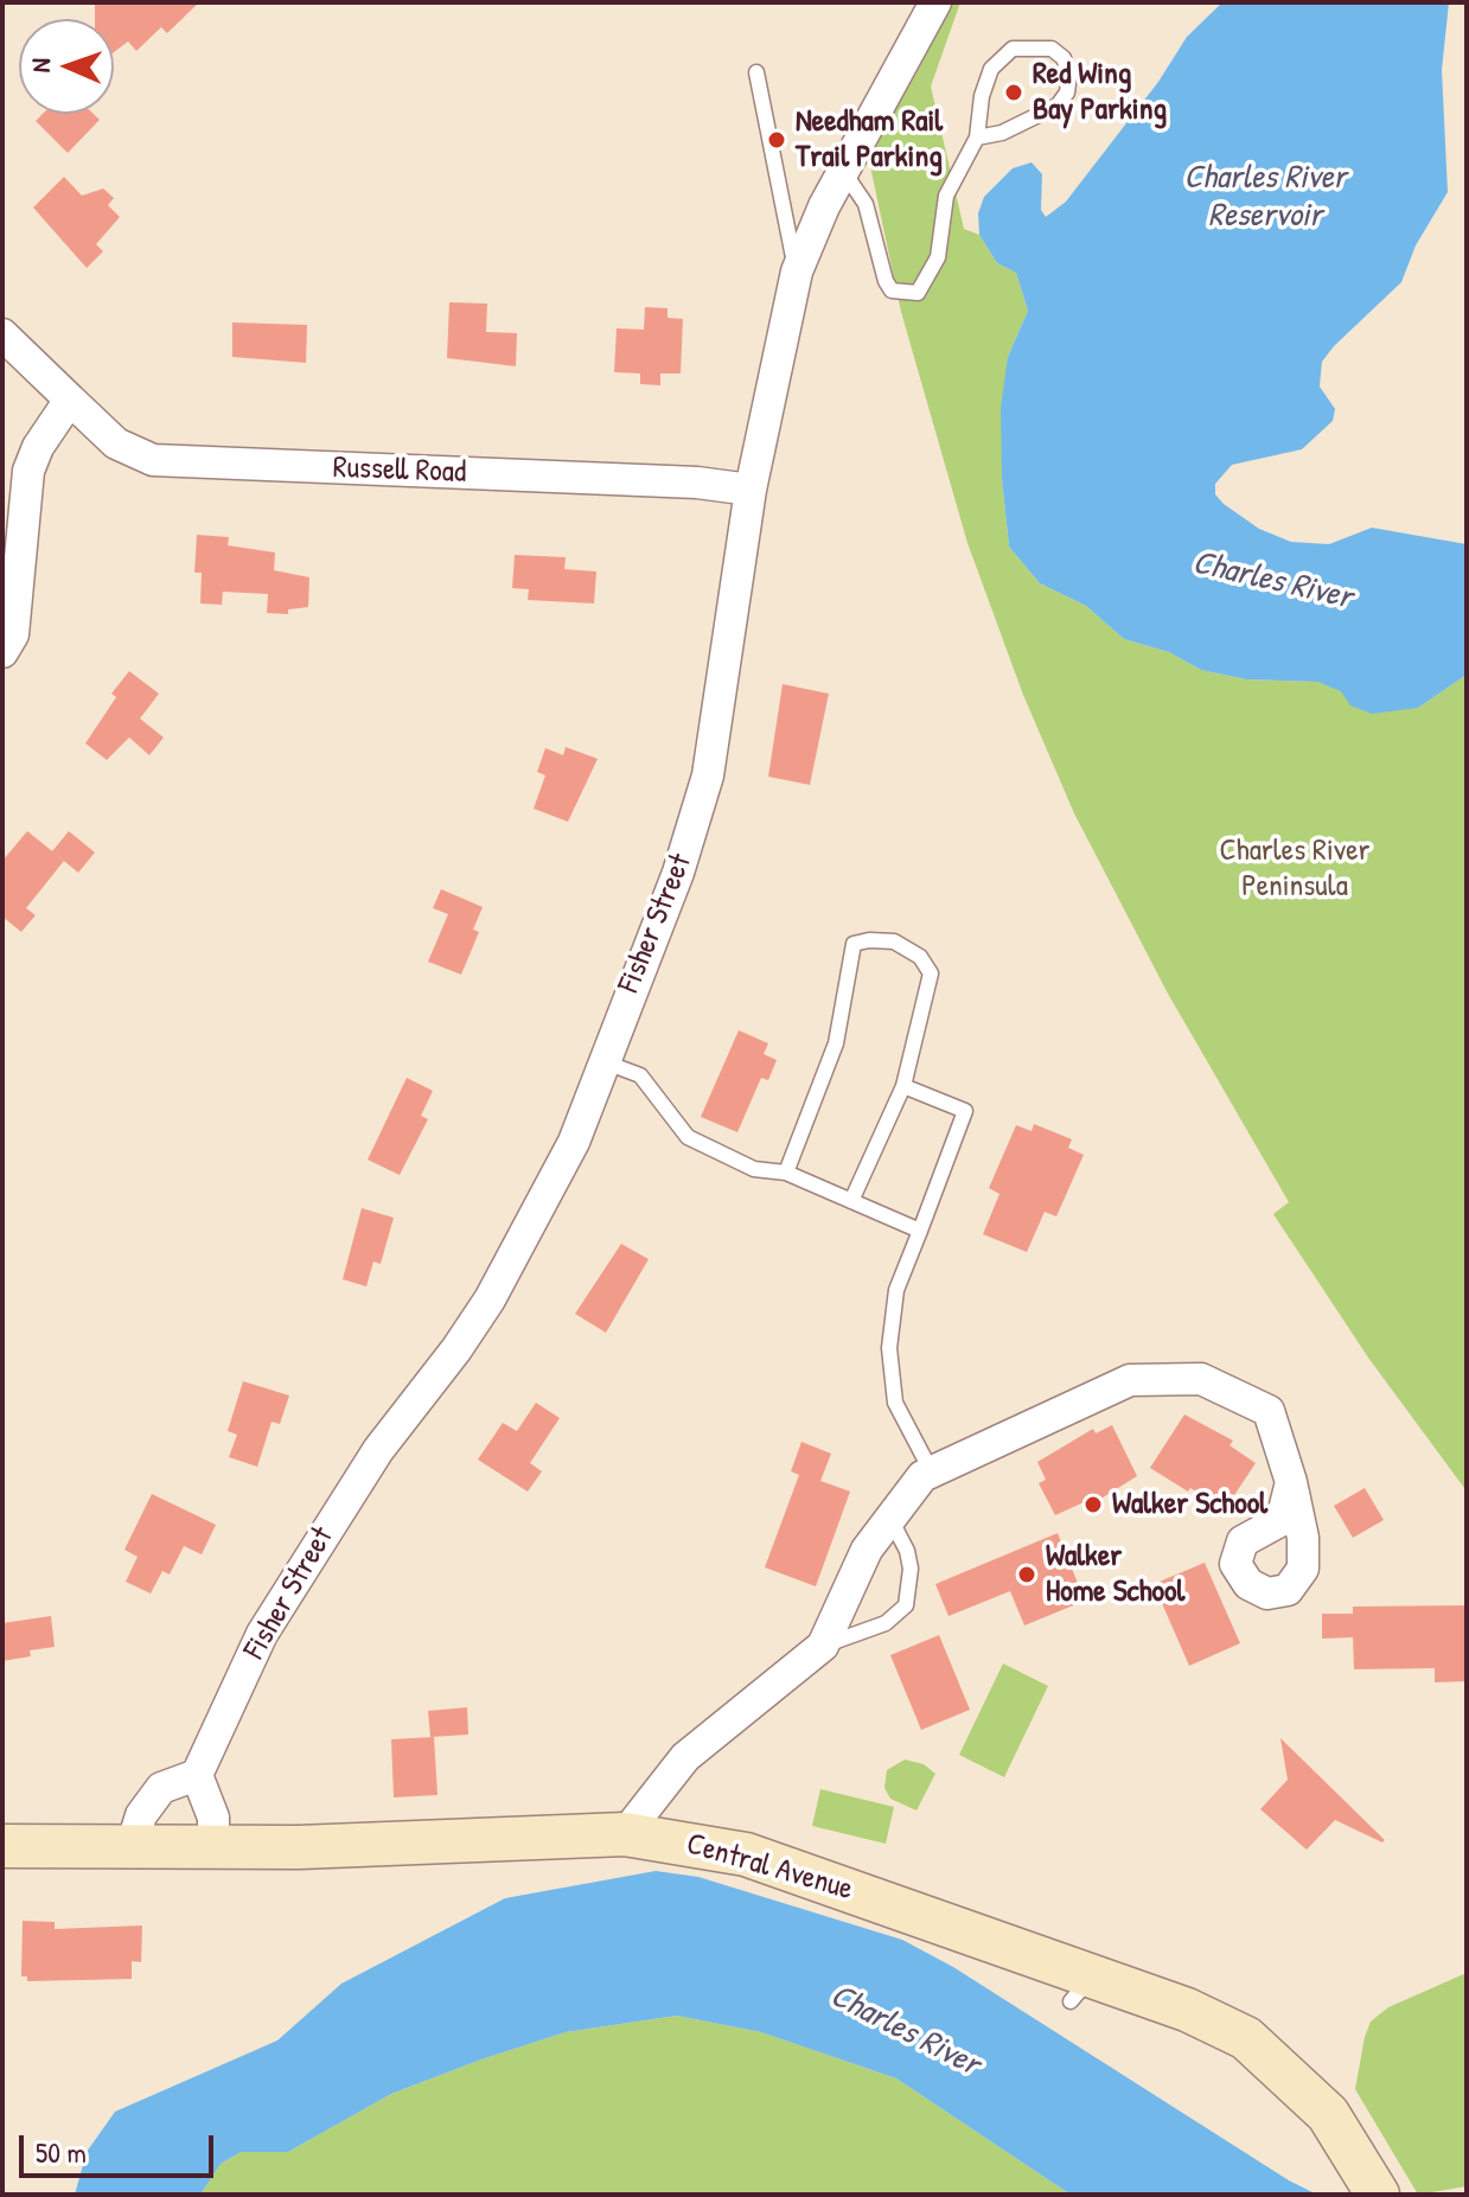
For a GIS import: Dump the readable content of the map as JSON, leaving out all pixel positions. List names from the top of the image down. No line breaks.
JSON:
{"streets":{"main road":["Central Avenue"],"street":["Russell Road","Fisher Street"]},"crossings":[["Russell Road","Fisher Street"]],"water":["Charles River Reservoir","Charles River"],"parks":["Charles River Peninsula"],"places":["Red Wing Bay Parking","Needham Rail Trail Parking","Walker School","Walker Home School"],"scale_bar":"50 m","north":"left"}
